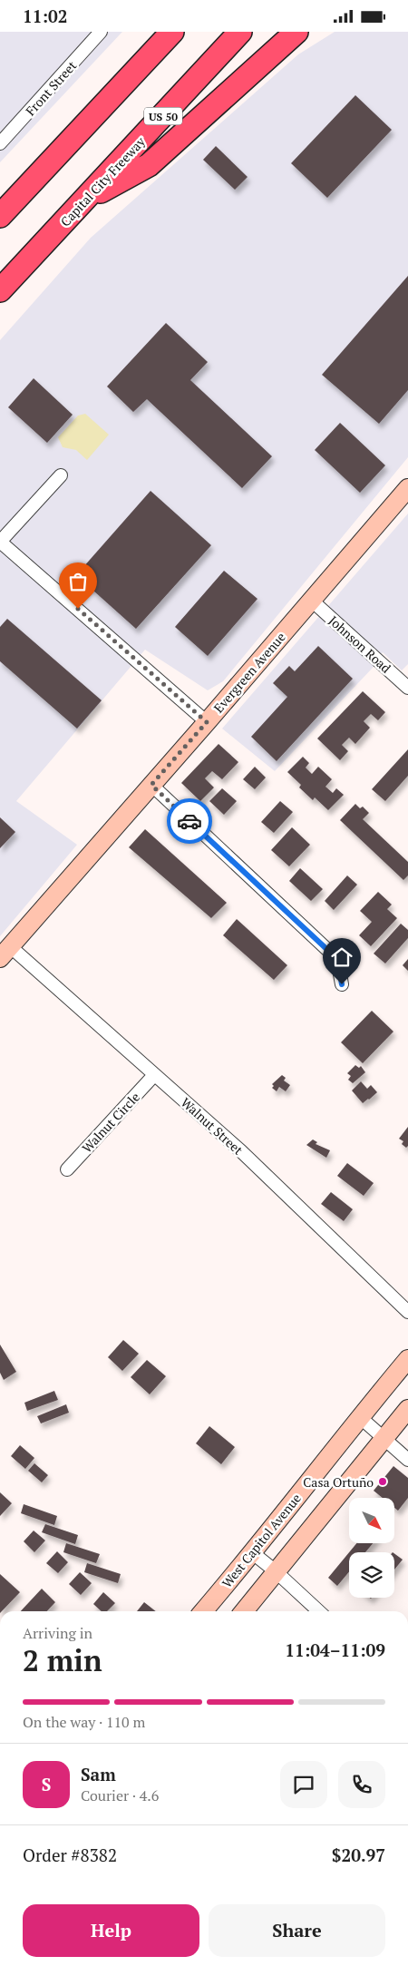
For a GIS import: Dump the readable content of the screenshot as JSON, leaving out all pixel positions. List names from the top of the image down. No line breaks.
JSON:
{"streets":{"highway":["US 50","Capital City Freeway"],"main road":["Evergreen Avenue","West Capitol Avenue"],"street":["Front Street","Johnson Road","Walnut Circle","Walnut Street"]},"crossings":[["Johnson Road","Evergreen Avenue"],["Evergreen Avenue","Walnut Street"],["Walnut Circle","Walnut Street"]],"places":["Casa Ortuño"],"north":"bottom right","page":{"status":"11:02","heading":["2 min","Arriving in","11:04–11:09"],"panel":["Sam","Courier · 4.6","Order #8382","$20.97"],"bar":"On the way · 110 m","round":"S","buttons":["Help","Share"]}}
